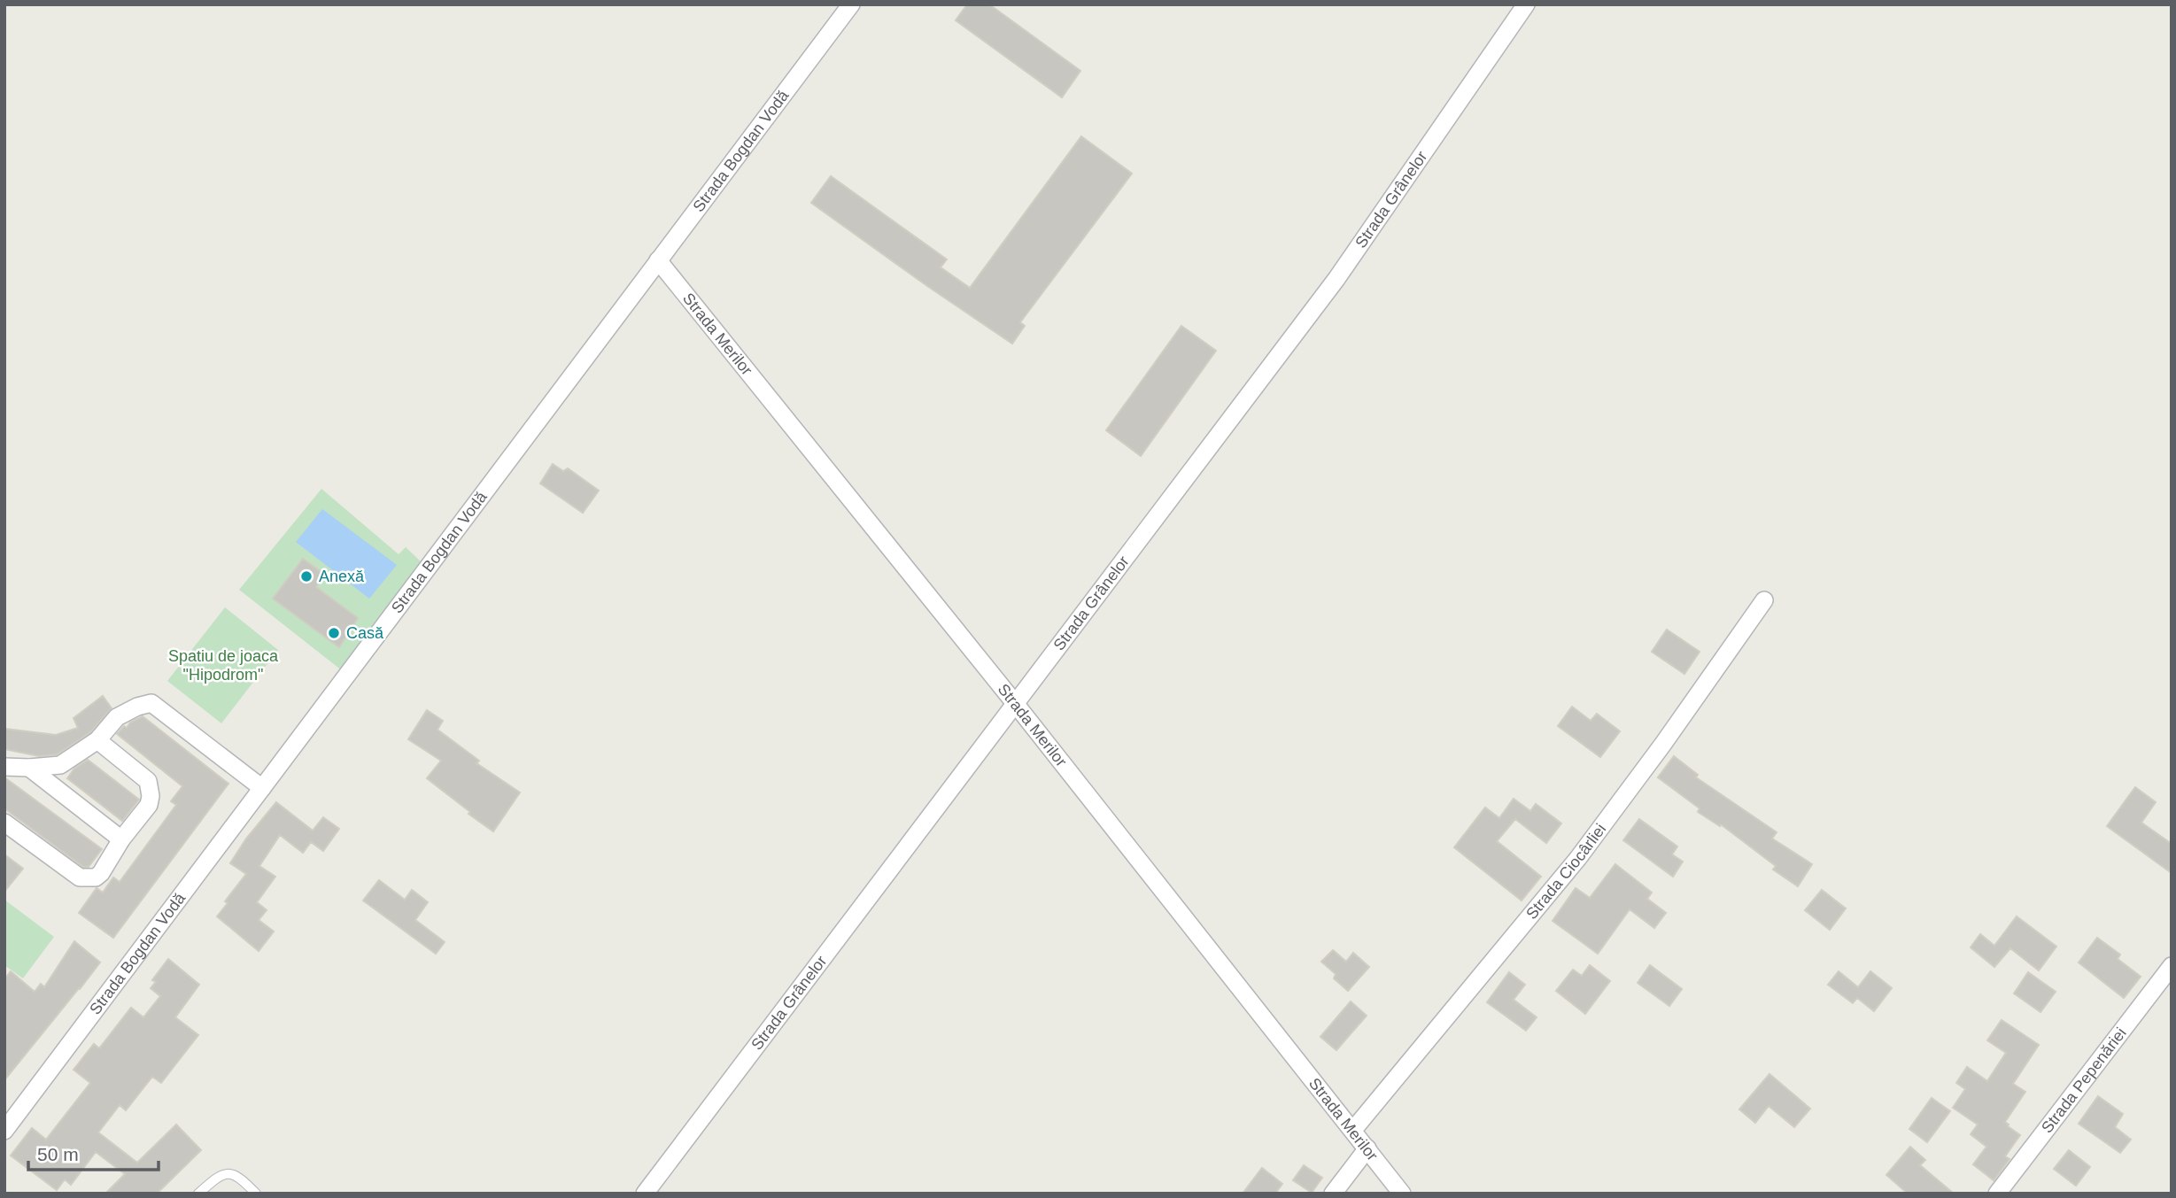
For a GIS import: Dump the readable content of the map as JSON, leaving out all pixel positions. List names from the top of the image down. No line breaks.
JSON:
{"streets":{"street":["Strada Bogdan Vodă","Strada Grânelor","Strada Merilor","Strada Ciocârliei","Strada Pepenăriei"]},"crossings":[["Strada Bogdan Vodă","Strada Merilor"],["Strada Grânelor","Strada Merilor"],["Strada Merilor","Strada Ciocârliei"]],"parks":["Spatiu de joaca \"Hipodrom\""],"places":["Anexă","Casă"],"scale_bar":"50 m"}
